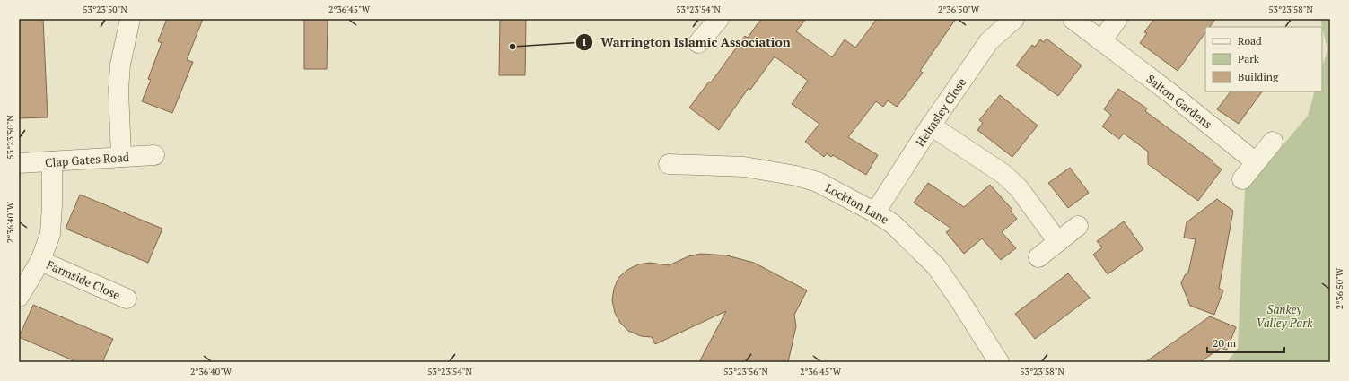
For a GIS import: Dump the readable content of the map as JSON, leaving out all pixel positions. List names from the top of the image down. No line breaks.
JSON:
{"streets":{"street":["Salton Gardens","Helmsley Close","Clap Gates Road","Lockton Lane","Farmside Close"]},"crossings":[["Helmsley Close","Lockton Lane"],["Clap Gates Road","Farmside Close"]],"parks":["Sankey Valley Park"],"places":["Warrington Islamic Association"],"legend":["Road","Park","Building"],"scale_bar":"20 m","coordinates":["53°23'50\"N","2°36'45\"W","53°23'54\"N","2°36'50\"W","53°23'58\"N","2°36'40\"W","53°23'56\"N"]}
